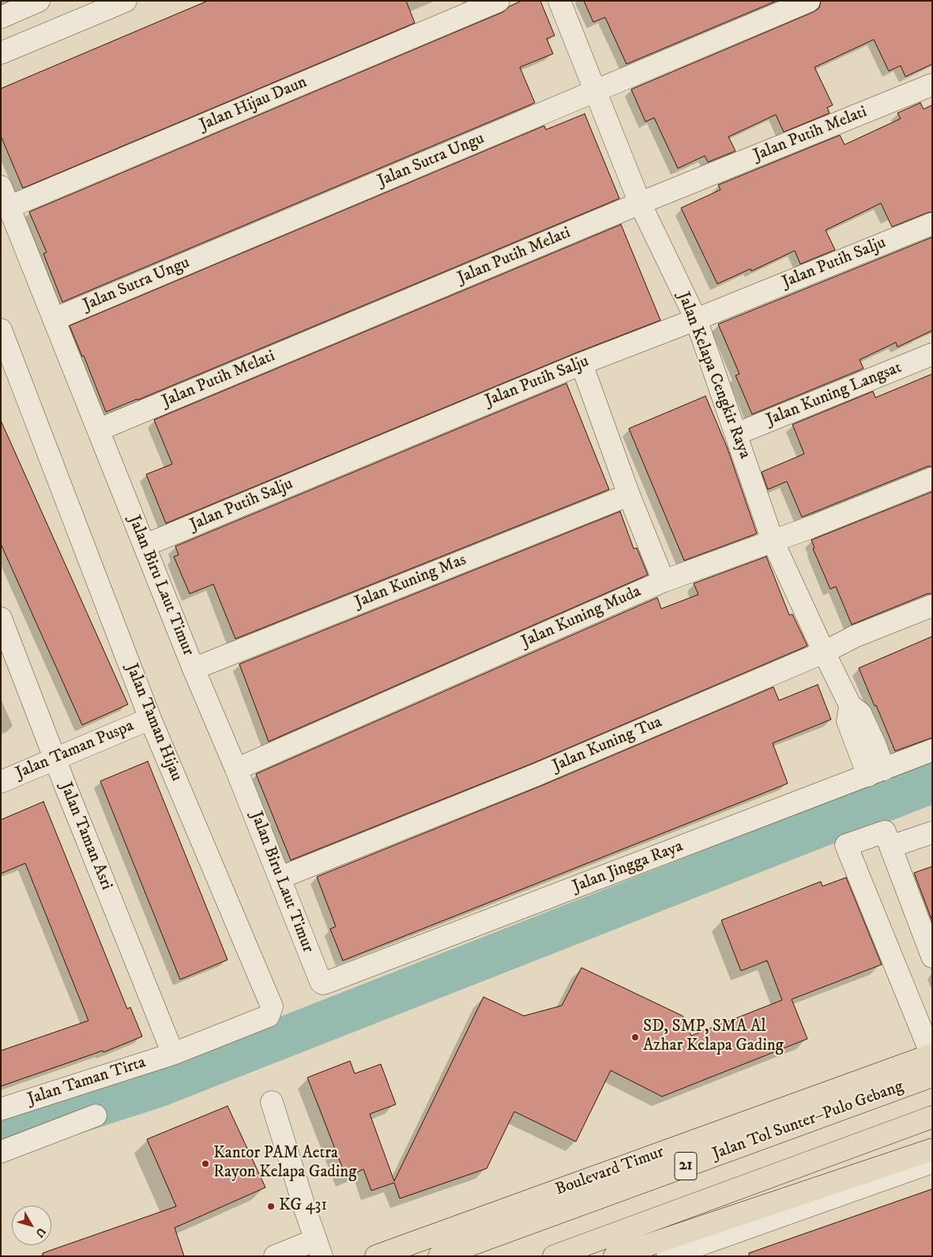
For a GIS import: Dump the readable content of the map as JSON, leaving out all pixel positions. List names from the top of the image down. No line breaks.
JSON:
{"streets":{"main road":["Jalan Tol Sunter–Pulo Gebang","21","Boulevard Timur"],"street":["Jalan Hijau Daun","Jalan Putih Melati","Jalan Sutra Ungu","Jalan Putih Salju","Jalan Kelapa Cengkir Raya","Jalan Kuning Langsat","Jalan Kuning Mas","Jalan Biru Laut Timur","Jalan Kuning Muda","Jalan Taman Hijau","Jalan Kuning Tua","Jalan Taman Puspa","Jalan Taman Asri","Jalan Jingga Raya","Jalan Taman Tirta"]},"crossings":[["Jalan Hijau Daun","Jalan Biru Laut Timur"],["Jalan Putih Melati","Jalan Kelapa Cengkir Raya"],["Jalan Putih Melati","Jalan Biru Laut Timur"],["Jalan Sutra Ungu","Jalan Kelapa Cengkir Raya"],["Jalan Sutra Ungu","Jalan Biru Laut Timur"],["Jalan Putih Salju","Jalan Kelapa Cengkir Raya"],["Jalan Putih Salju","Jalan Biru Laut Timur"],["Jalan Kelapa Cengkir Raya","Jalan Kuning Langsat"],["Jalan Kelapa Cengkir Raya","Jalan Kuning Muda"],["Jalan Kelapa Cengkir Raya","Jalan Kuning Tua"],["Jalan Kelapa Cengkir Raya","Jalan Jingga Raya"],["Jalan Kuning Mas","Jalan Biru Laut Timur"],["Jalan Biru Laut Timur","Jalan Kuning Muda"],["Jalan Biru Laut Timur","Jalan Kuning Tua"],["Jalan Biru Laut Timur","Jalan Jingga Raya"],["Jalan Taman Hijau","Jalan Taman Puspa"],["Jalan Taman Hijau","Jalan Taman Asri"],["Jalan Taman Hijau","Jalan Taman Tirta"],["Jalan Taman Puspa","Jalan Taman Asri"],["Jalan Taman Asri","Jalan Taman Tirta"]],"places":["SD, SMP, SMA Al Azhar Kelapa Gading","Kantor PAM Aetra Rayon Kelapa Gading","KG 431"],"north":"bottom right"}
